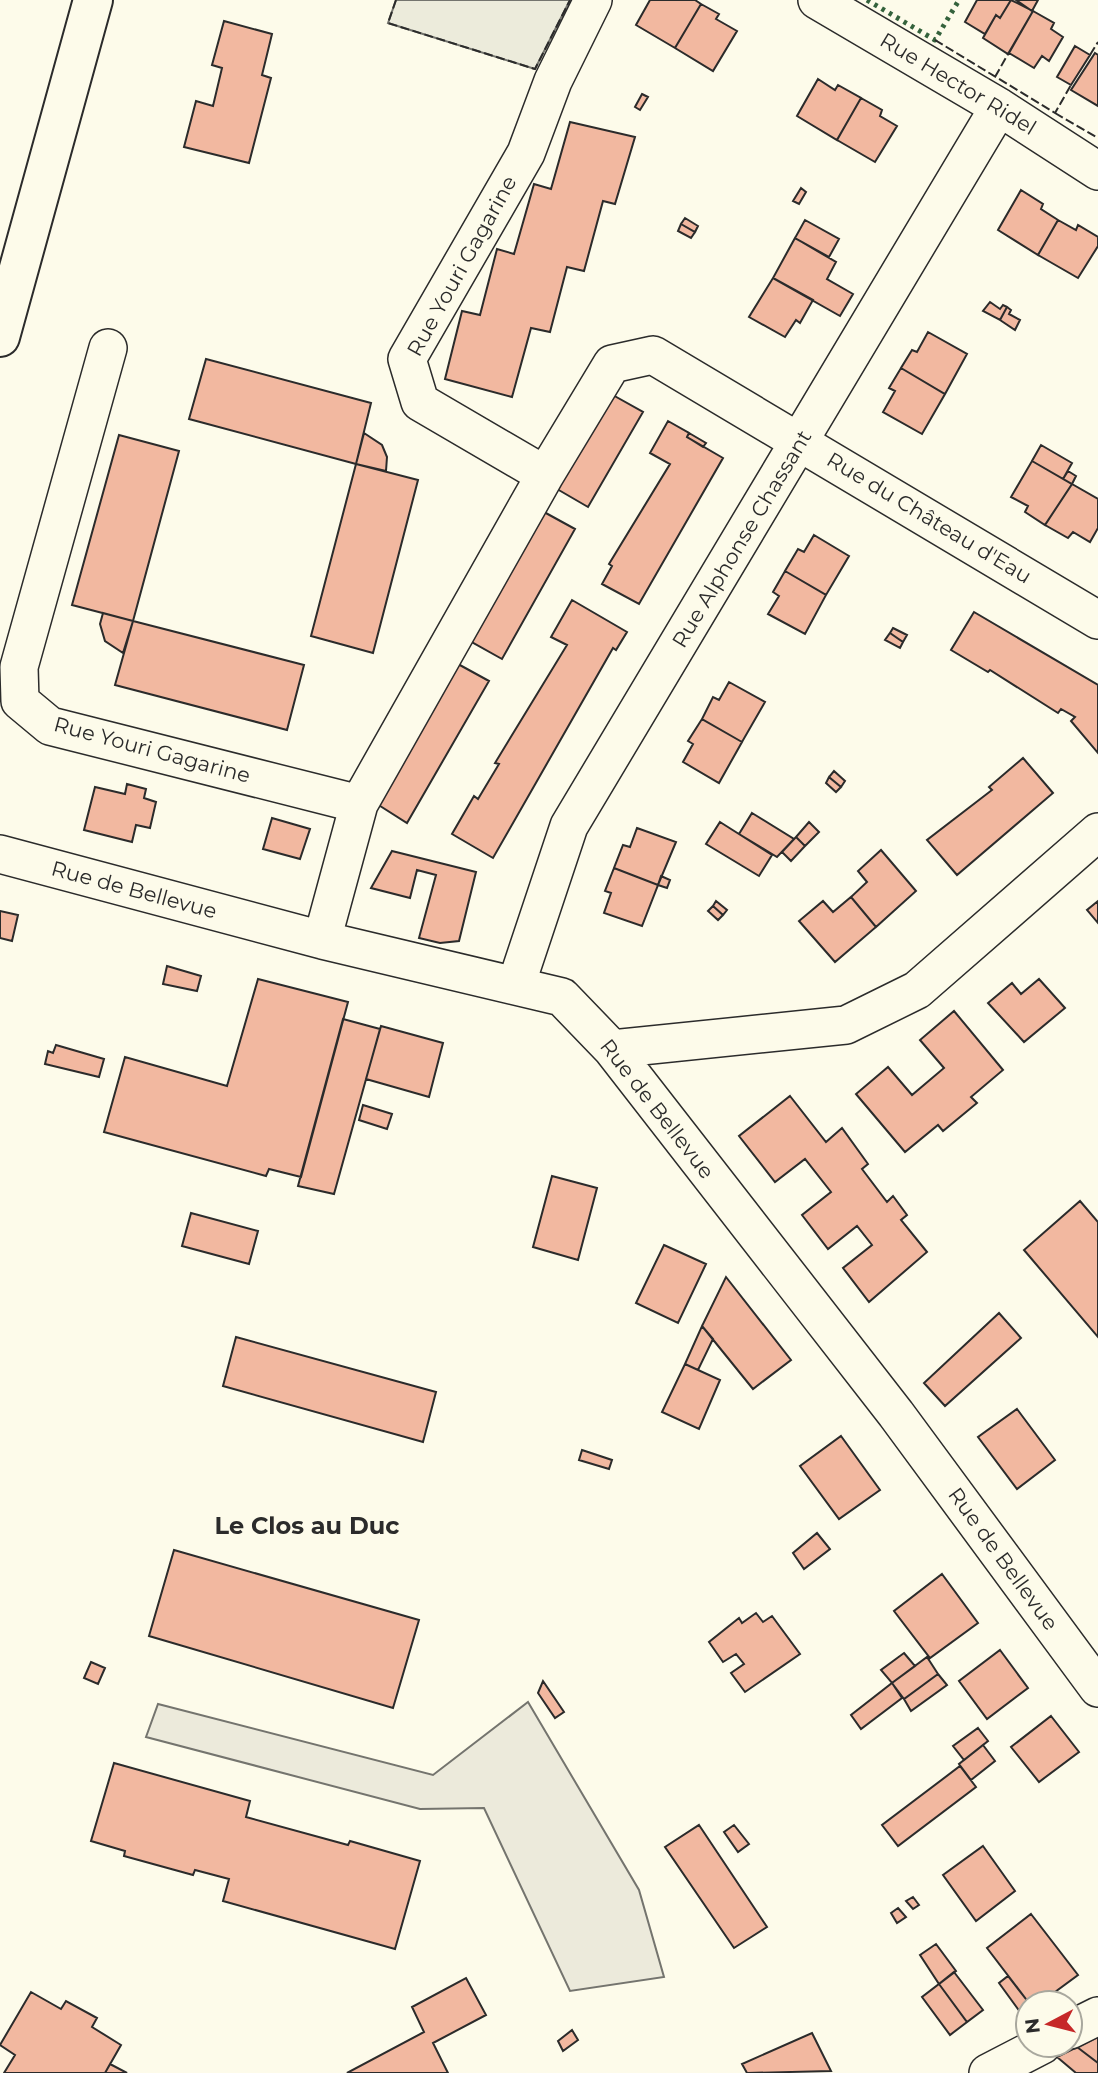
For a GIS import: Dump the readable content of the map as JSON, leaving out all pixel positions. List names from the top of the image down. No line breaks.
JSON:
{"streets":{"street":["Rue Hector Ridel","Rue Youri Gagarine","Rue du Château d'Eau","Rue Alphonse Chassant","Rue de Bellevue"]},"crossings":[["Rue Hector Ridel","Rue Alphonse Chassant"],["Rue Youri Gagarine","Rue du Château d'Eau"],["Rue du Château d'Eau","Rue Alphonse Chassant"],["Rue Alphonse Chassant","Rue de Bellevue"]],"districts":["Le Clos au Duc"],"north":"left"}
